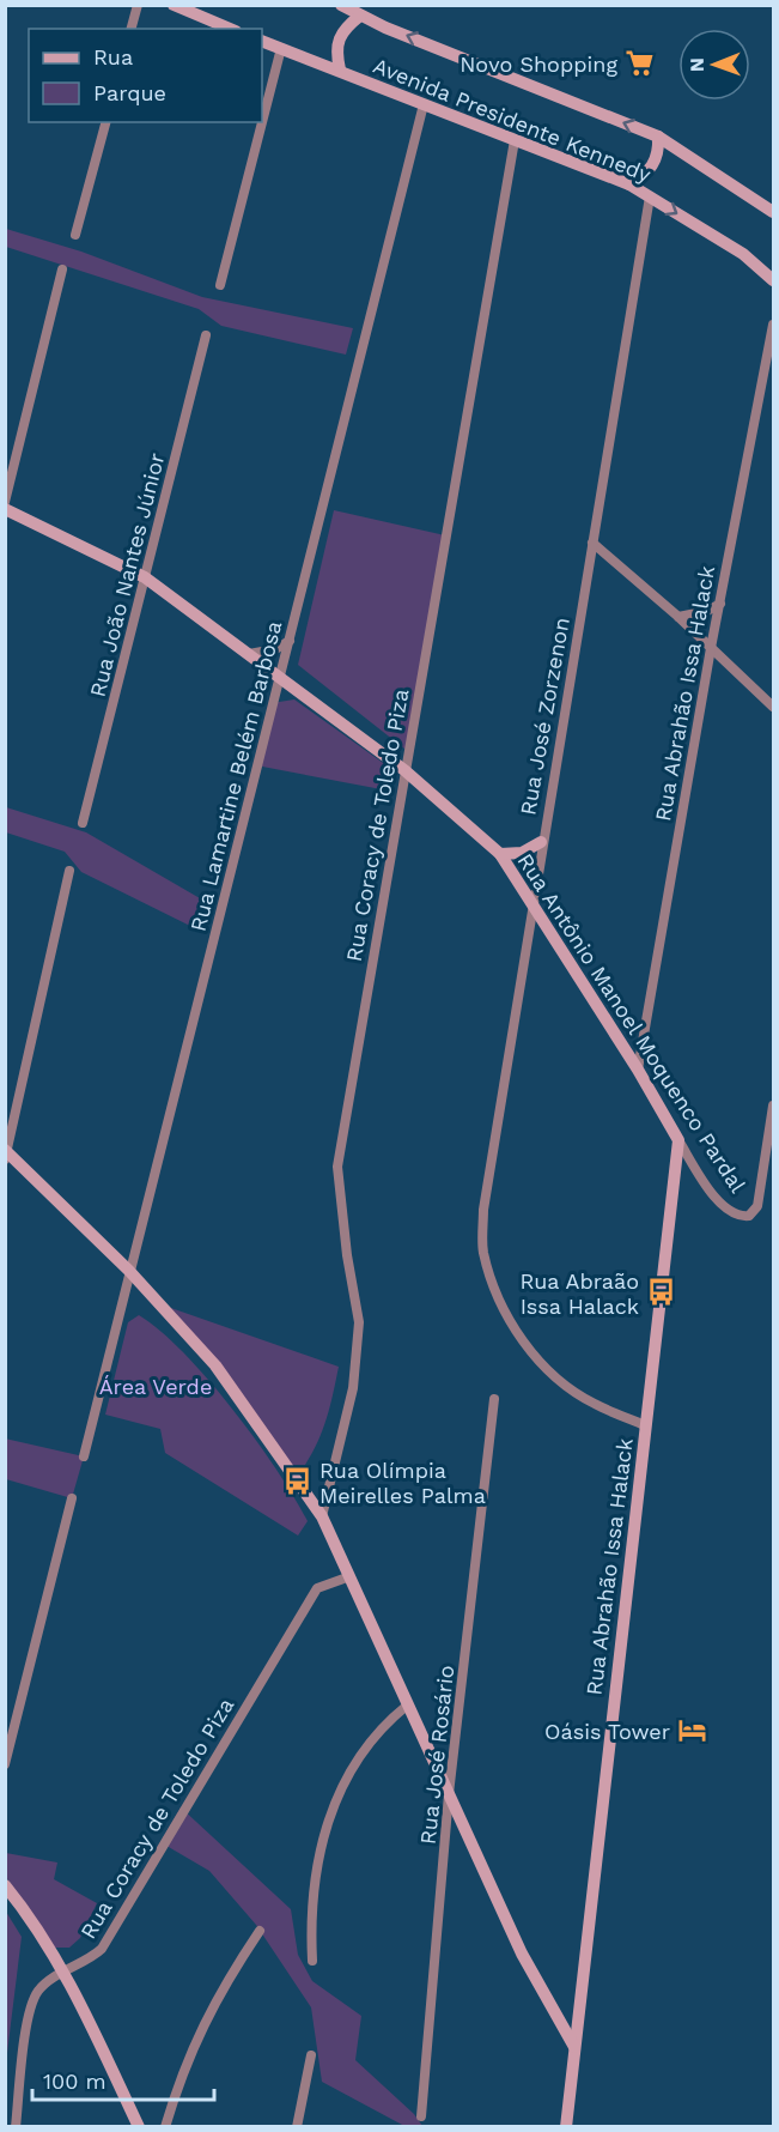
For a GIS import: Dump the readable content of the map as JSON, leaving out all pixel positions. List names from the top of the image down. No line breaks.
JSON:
{"streets":{"street":["Avenida Presidente Kennedy","Rua João Nantes Júnior","Rua Abrahão Issa Halack","Rua José Zorzenon","Rua Lamartine Belém Barbosa","Rua Coracy de Toledo Piza","Rua Antônio Manoel Moquenco Pardal","Rua José Rosário"]},"crossings":[["Avenida Presidente Kennedy","Rua José Zorzenon"],["Avenida Presidente Kennedy","Rua Lamartine Belém Barbosa"],["Avenida Presidente Kennedy","Rua Coracy de Toledo Piza"],["Rua João Nantes Júnior","Rua Antônio Manoel Moquenco Pardal"],["Rua Abrahão Issa Halack","Rua José Zorzenon"],["Rua Abrahão Issa Halack","Rua Antônio Manoel Moquenco Pardal"],["Rua José Zorzenon","Rua Antônio Manoel Moquenco Pardal"],["Rua Lamartine Belém Barbosa","Rua Antônio Manoel Moquenco Pardal"],["Rua Coracy de Toledo Piza","Rua Antônio Manoel Moquenco Pardal"]],"parks":["Área Verde"],"places":{"supermarket":["Novo Shopping"],"bus stop":["Rua Abraão Issa Halack","Rua Olímpia Meirelles Palma"],"hotel":["Oásis Tower"]},"legend":["Rua","Parque"],"scale_bar":"100 m","north":"left"}
